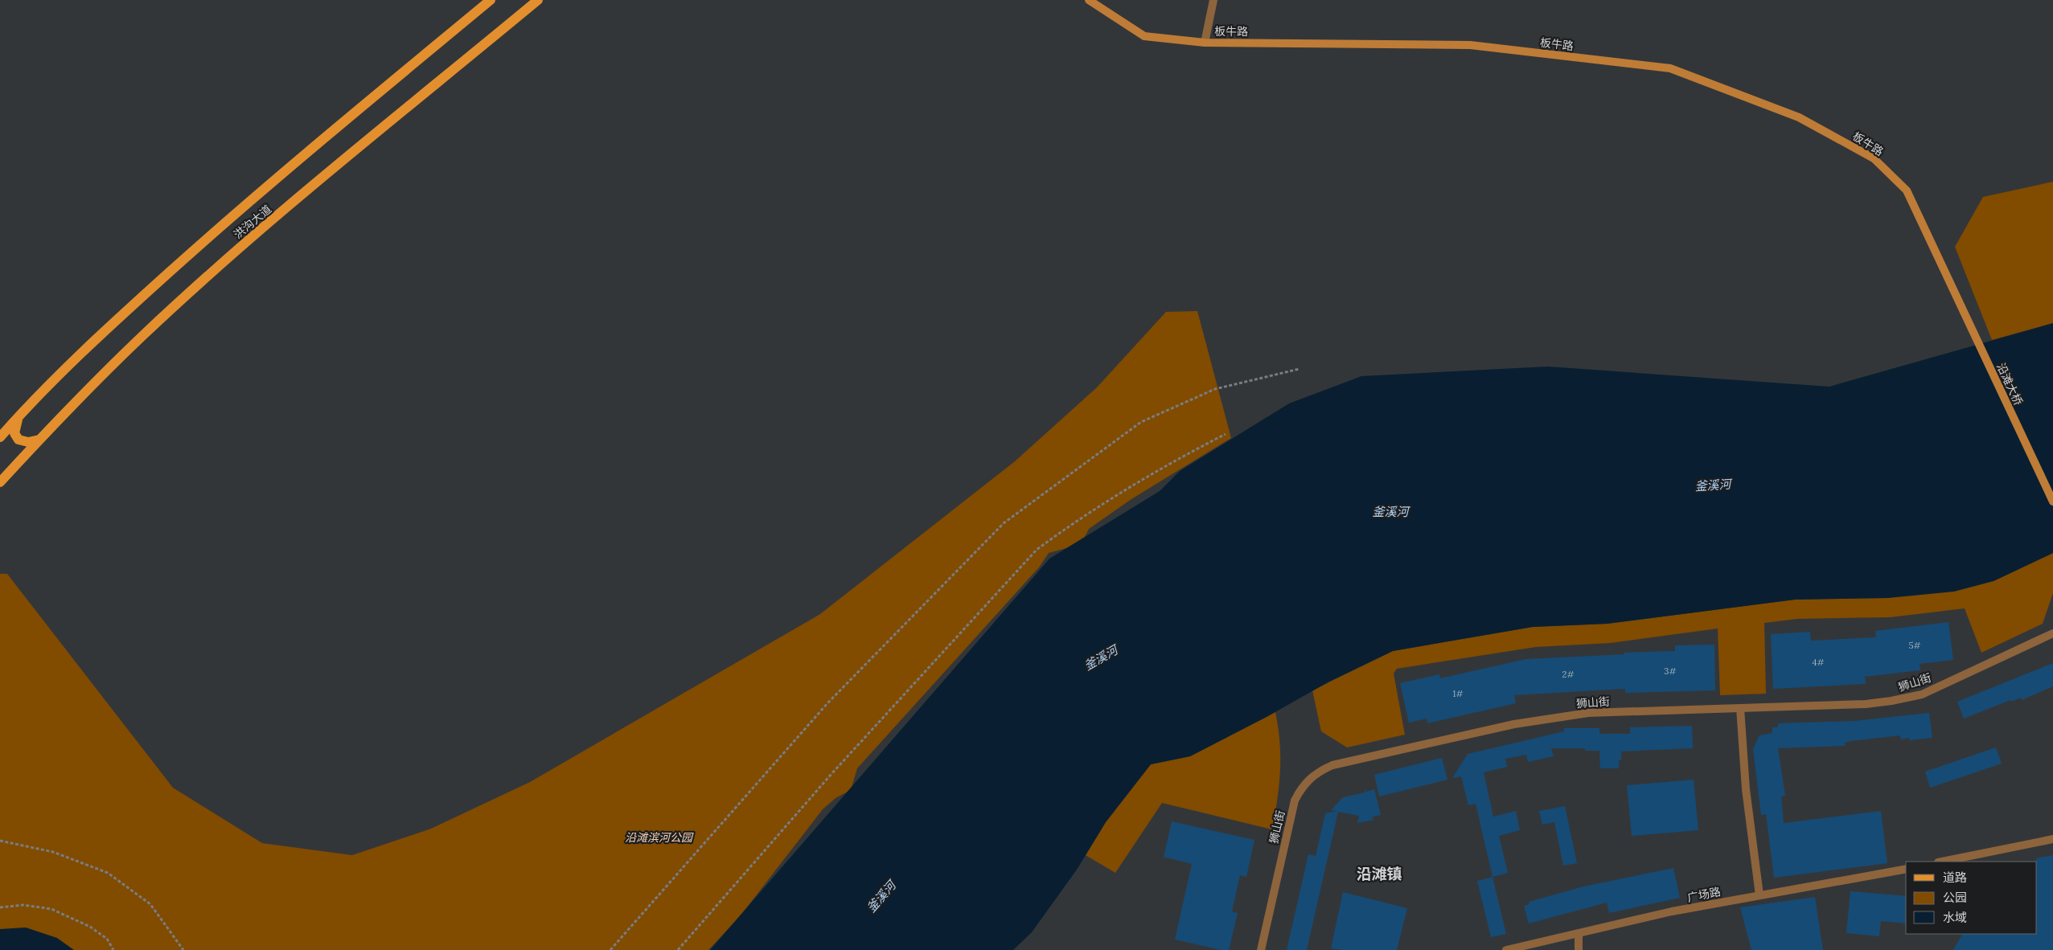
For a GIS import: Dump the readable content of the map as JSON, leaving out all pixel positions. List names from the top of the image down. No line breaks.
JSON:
{"streets":{"main road":["板牛路","洪沟大道","沿滩大桥"],"street":["狮山街","广场路"]},"crossings":[["板牛路","沿滩大桥"]],"districts":["沿滩镇"],"water":["釜溪河"],"parks":["沿滩滨河公园"],"house_numbers":["5#","4#","3#","2#","1#"],"legend":["道路","公园","水域"]}
